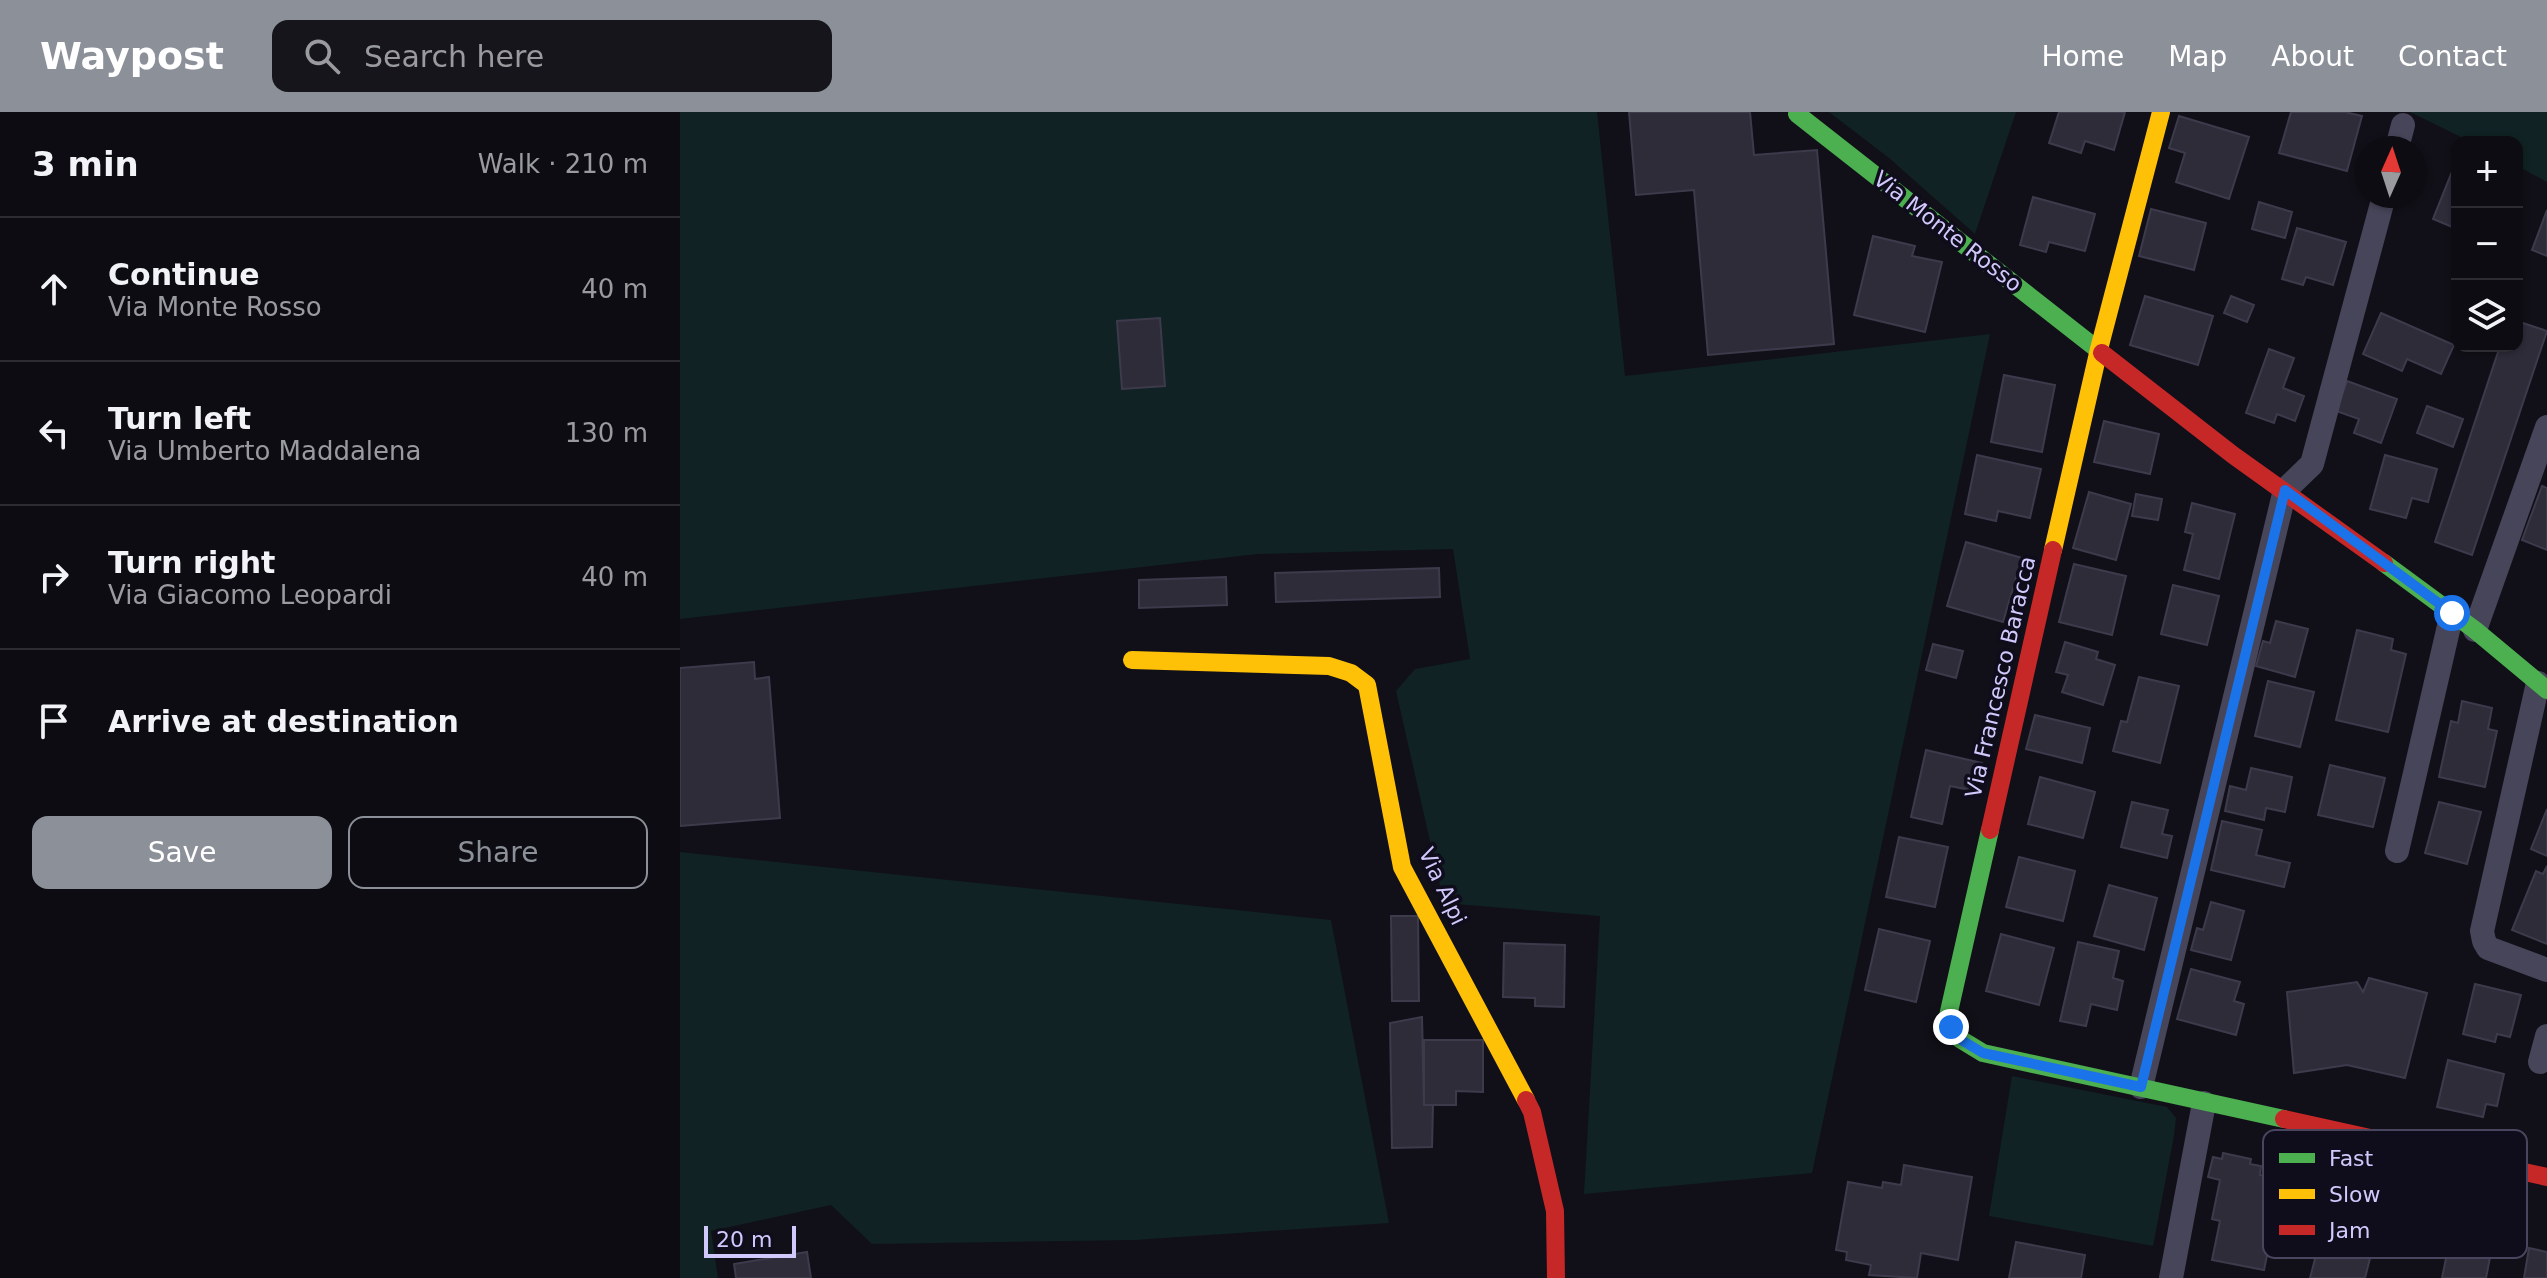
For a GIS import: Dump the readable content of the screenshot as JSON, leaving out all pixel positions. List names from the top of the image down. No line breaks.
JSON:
{"streets":{"street":["Via Monte Rosso","Via Francesco Baracca","Via Alpi"]},"crossings":[["Via Monte Rosso","Via Francesco Baracca"]],"legend":["Fast","Slow","Jam"],"scale_bar":"20 m","north":"top","page":{"header":"Waypost","search":"Search here","nav":["Home","Map","About","Contact"],"heading":["3 min","Walk · 210 m"],"map_buttons":["+","−"],"list":[["Continue","Via Monte Rosso","40 m"],["Turn left","Via Umberto Maddalena","130 m"],["Turn right","Via Giacomo Leopardi","40 m"],"Arrive at destination"],"buttons":["Save","Share"],"scale":"20 m"}}
